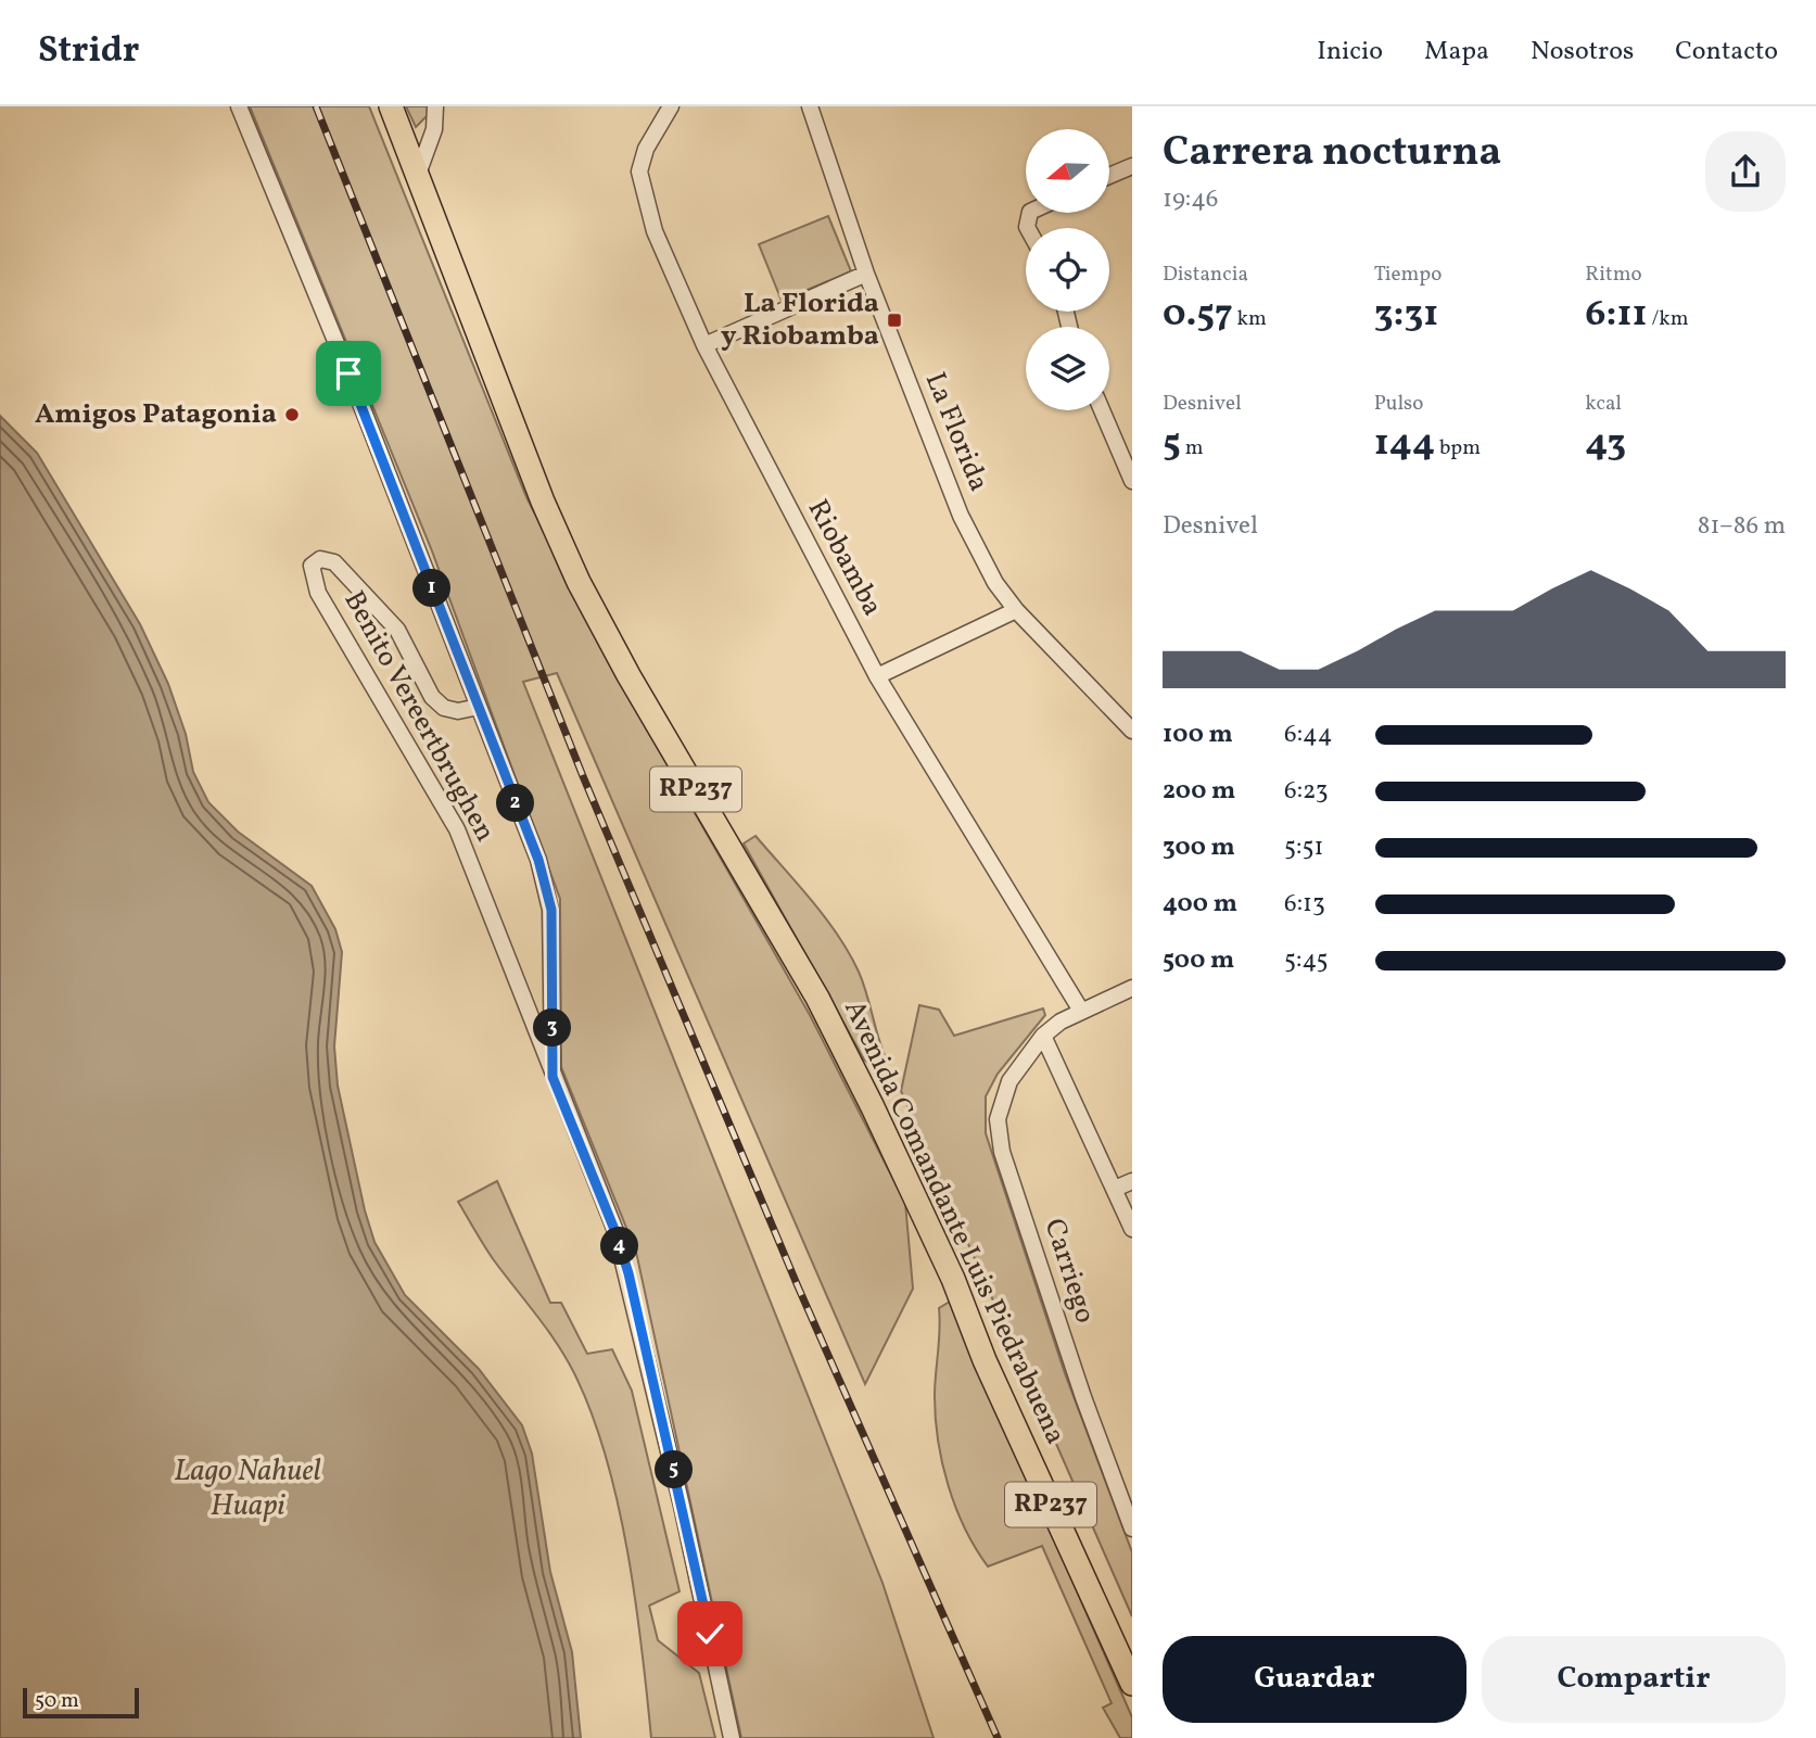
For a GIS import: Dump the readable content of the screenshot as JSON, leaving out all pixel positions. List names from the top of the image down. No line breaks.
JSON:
{"streets":{"main road":["RP237","Avenida Comandante Luis Piedrabuena"],"street":["La Florida","Riobamba","Benito Vereertbrughen","Carriego"]},"water":["Lago Nahuel Huapi"],"places":{"transit":["La Florida y Riobamba"],"other":["Amigos Patagonia"]},"scale_bar":"50 m","north":"left","page":{"header":"Stridr","nav":["Inicio","Mapa","Nosotros","Contacto"],"heading":["Carrera nocturna","19:46"],"stats":[["Distancia","0.57 km"],["Tiempo","3:31"],["Ritmo","6:11 /km"],["Desnivel","5 m"],["Pulso","144 bpm"],["kcal","43"]],"chart":["Desnivel","81–86 m"],"pins":["1","2","3","4","5"],"list":[{"name":"100 m","note":"6:44"},{"name":"200 m","note":"6:23"},{"name":"300 m","note":"5:51"},{"name":"400 m","note":"6:13"},{"name":"500 m","note":"5:45"}],"buttons":["Guardar","Compartir"],"scale":"50 m"}}
